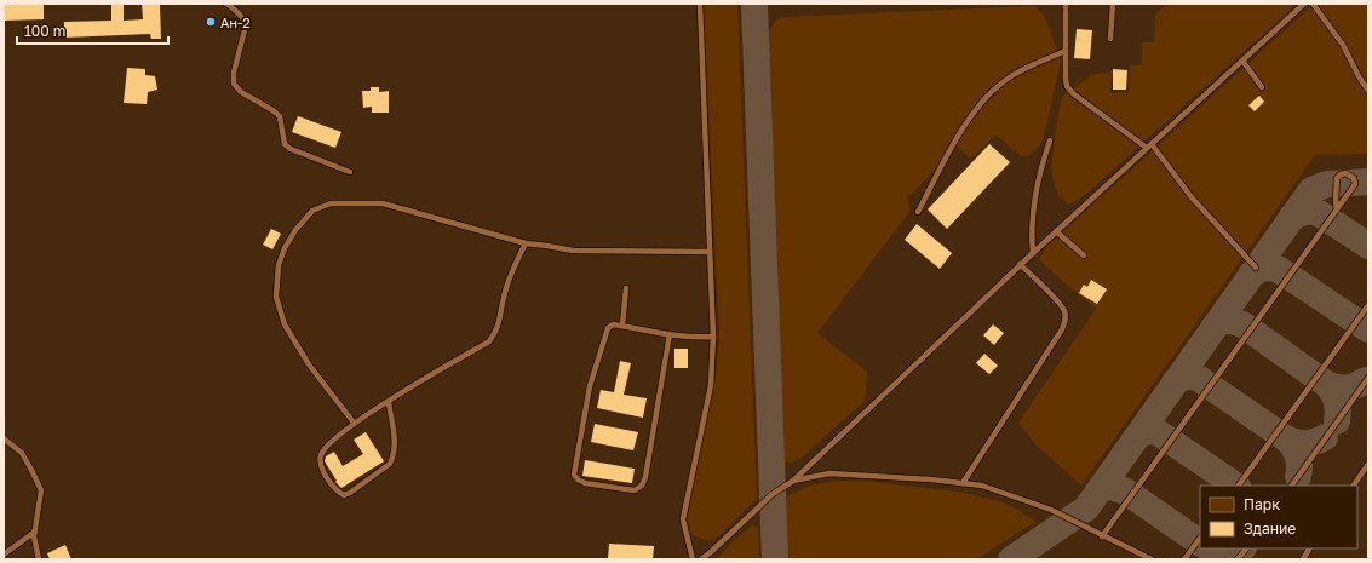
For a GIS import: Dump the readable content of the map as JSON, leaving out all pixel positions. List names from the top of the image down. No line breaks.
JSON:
{"places":["Ан-2"],"legend":["Парк","Здание"],"scale_bar":"100 m"}
